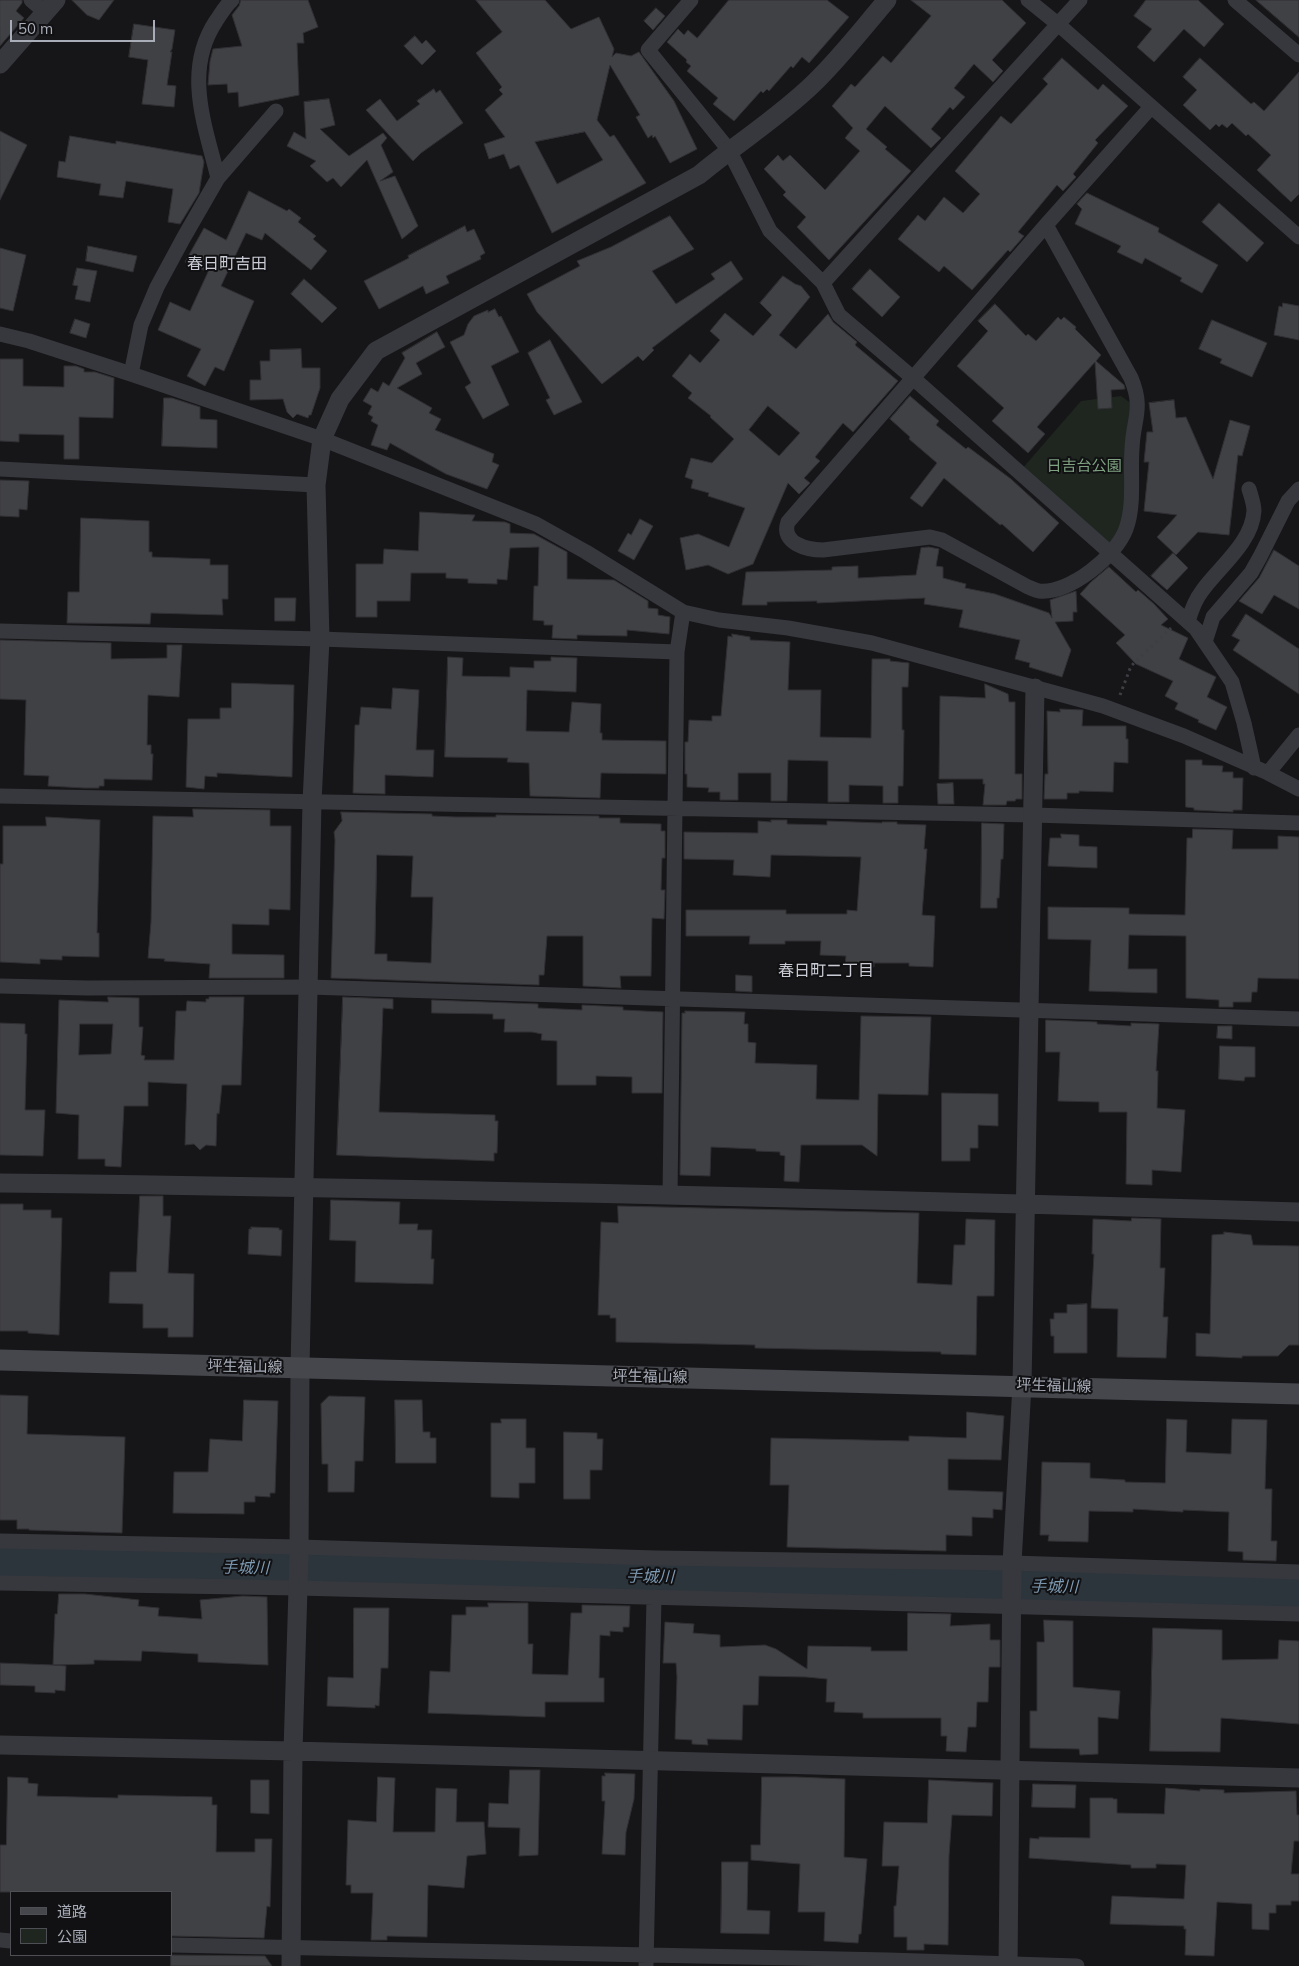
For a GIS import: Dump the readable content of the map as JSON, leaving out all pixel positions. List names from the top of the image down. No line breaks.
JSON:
{"streets":{"main road":["坪生福山線"]},"districts":["春日町吉田","春日町二丁目"],"water":["手城川"],"parks":["日吉台公園"],"legend":["道路","公園"],"scale_bar":"50 m"}
